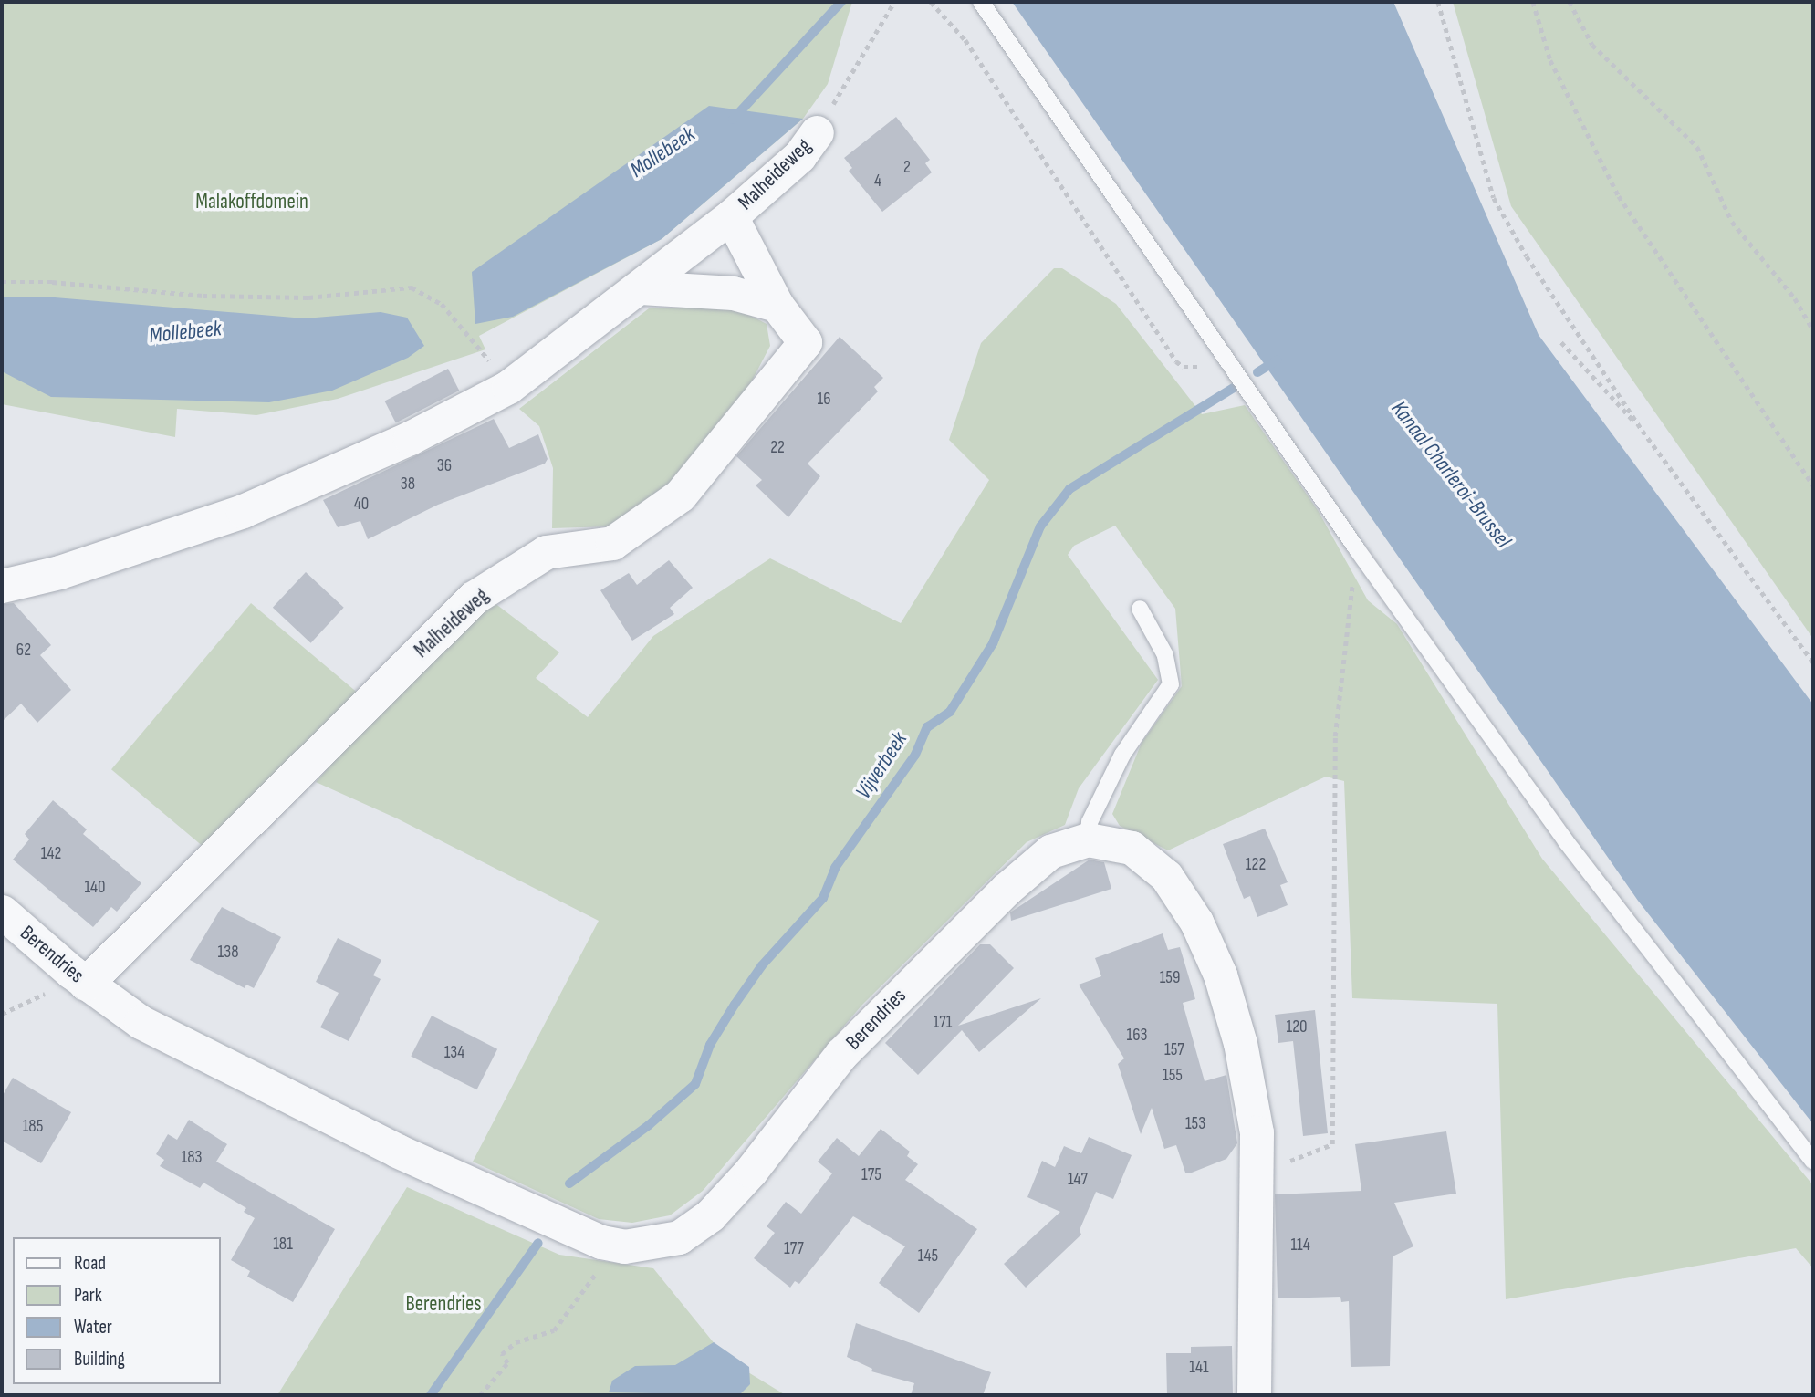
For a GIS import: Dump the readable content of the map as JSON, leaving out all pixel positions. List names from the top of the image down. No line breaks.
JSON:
{"streets":{"street":["Malheideweg","Berendries"]},"crossings":[["Malheideweg","Berendries"]],"water":["Mollebeek","Kanaal Charleroi-Brussel","Vijverbeek"],"parks":["Malakoffdomein","Berendries"],"house_numbers":["2","4","16","22","36","38","40","62","142","122","140","138","159","171","120","163","157","134","155","153","185","183","175","147","181","114","177","145","141"],"legend":["Road","Park","Water","Building"]}
